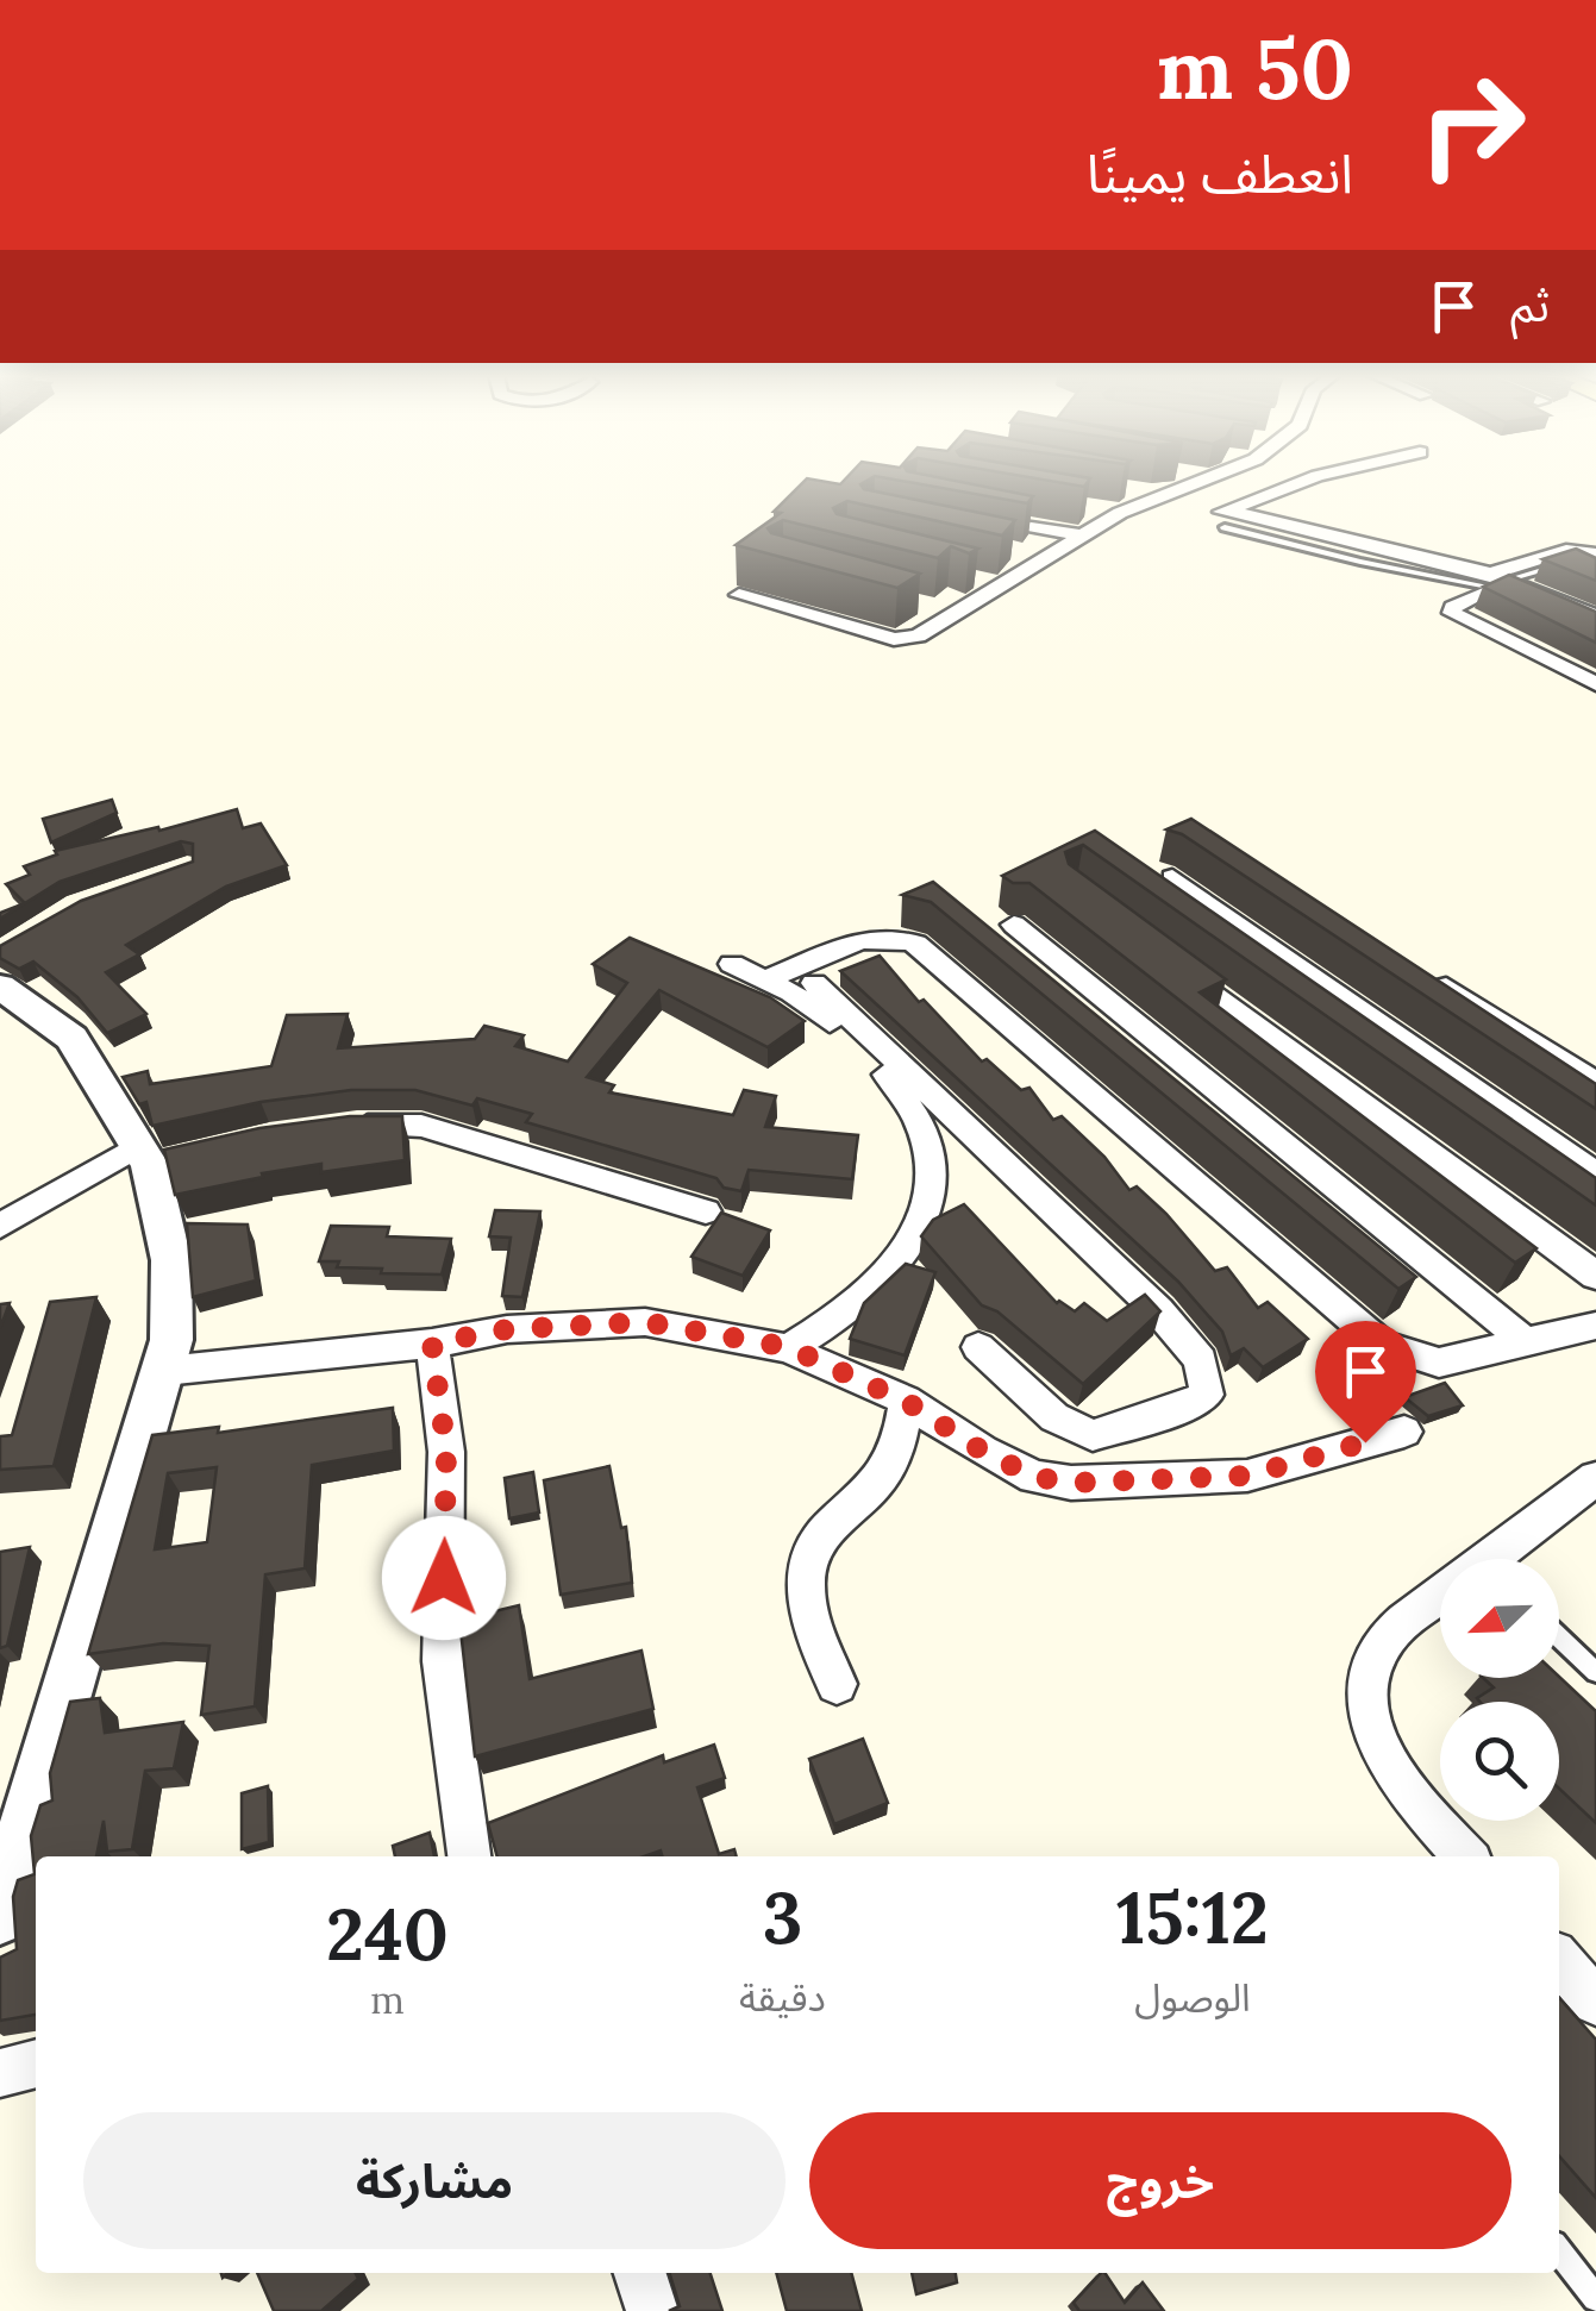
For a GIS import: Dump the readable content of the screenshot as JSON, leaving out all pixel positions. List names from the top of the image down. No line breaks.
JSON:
{"north":"bottom left","page":{"turn":["50 m","انعطف يمينًا"],"then":"ثم","eta":["15:12","الوصول","3","دقيقة","240","m"],"buttons":["خروج","مشاركة"]}}
